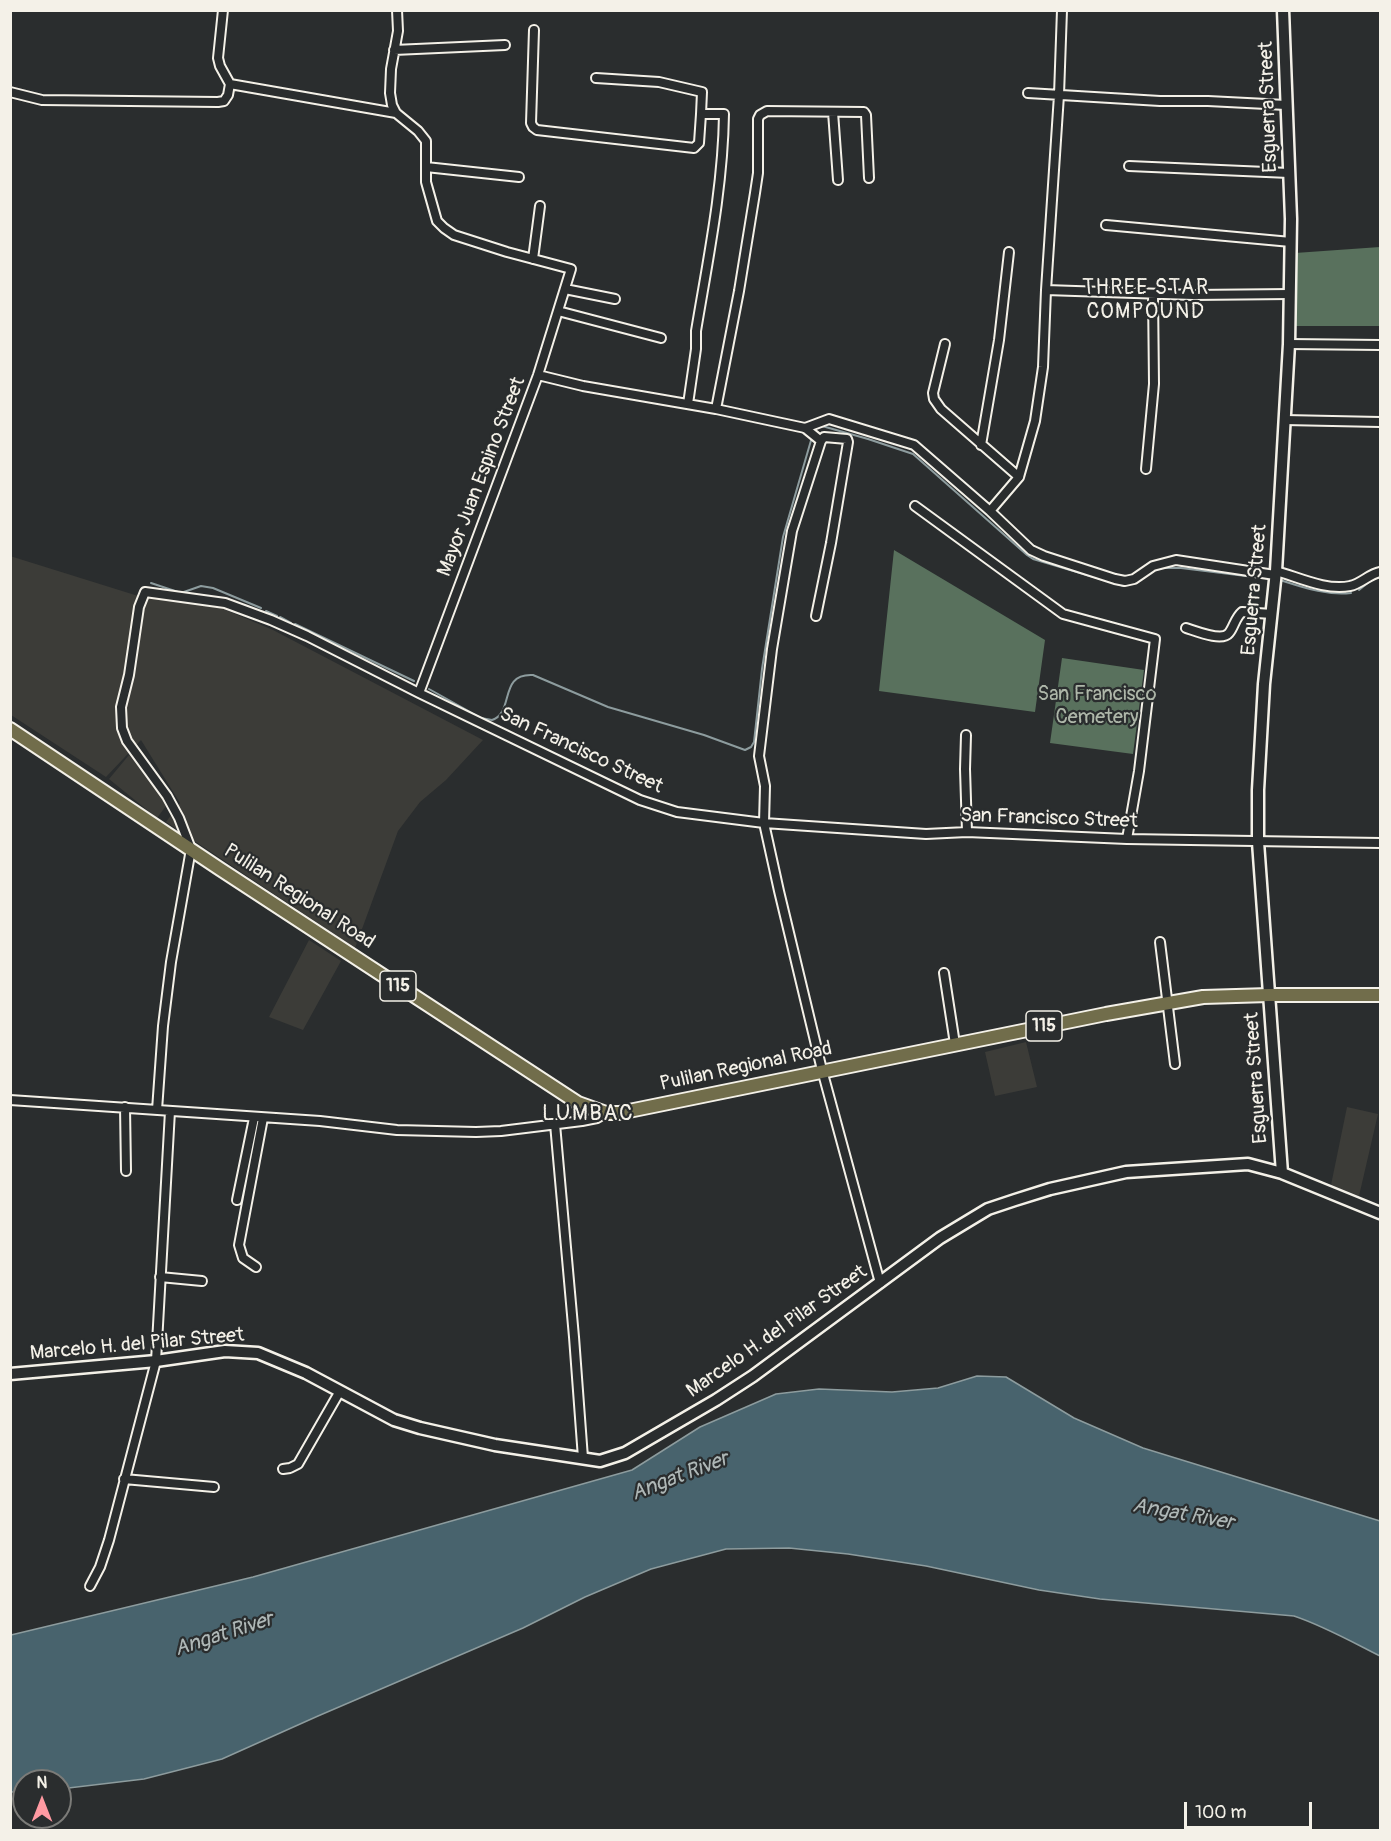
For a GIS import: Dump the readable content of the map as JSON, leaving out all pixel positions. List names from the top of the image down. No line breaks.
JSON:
{"streets":{"main road":["Pulilan Regional Road","115"],"street":["Esguerra Street","Mayor Juan Espino Street","San Francisco Street","Marcelo H. del Pilar Street"]},"crossings":[["Esguerra Street","San Francisco Street"],["Esguerra Street","Pulilan Regional Road"],["Esguerra Street","Marcelo H. del Pilar Street"],["Mayor Juan Espino Street","San Francisco Street"],["San Francisco Street","Pulilan Regional Road"]],"districts":["THREE STAR COMPOUND","LUMBAC"],"water":["Angat River"],"parks":["San Francisco Cemetery"],"scale_bar":"100 m","north":"top"}
